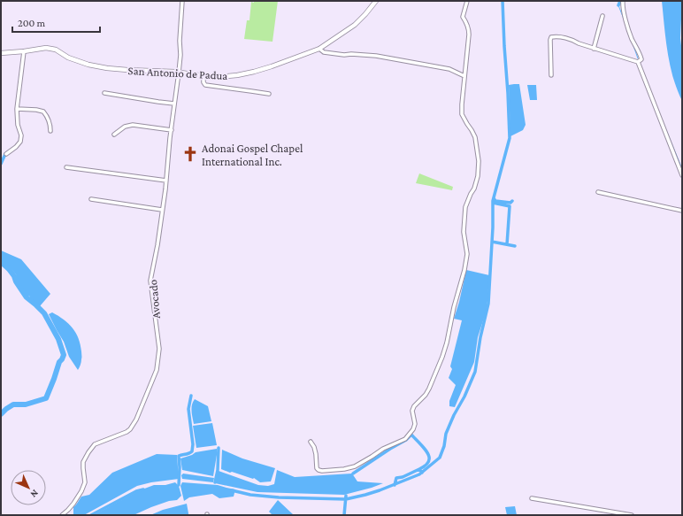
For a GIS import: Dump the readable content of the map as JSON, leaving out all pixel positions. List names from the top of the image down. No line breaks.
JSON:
{"streets":{"street":["San Antonio de Padua","Avocado"]},"crossings":[["San Antonio de Padua","Avocado"]],"places":{"church":["Adonai Gospel Chapel International Inc."]},"scale_bar":"200 m","north":"bottom right"}
